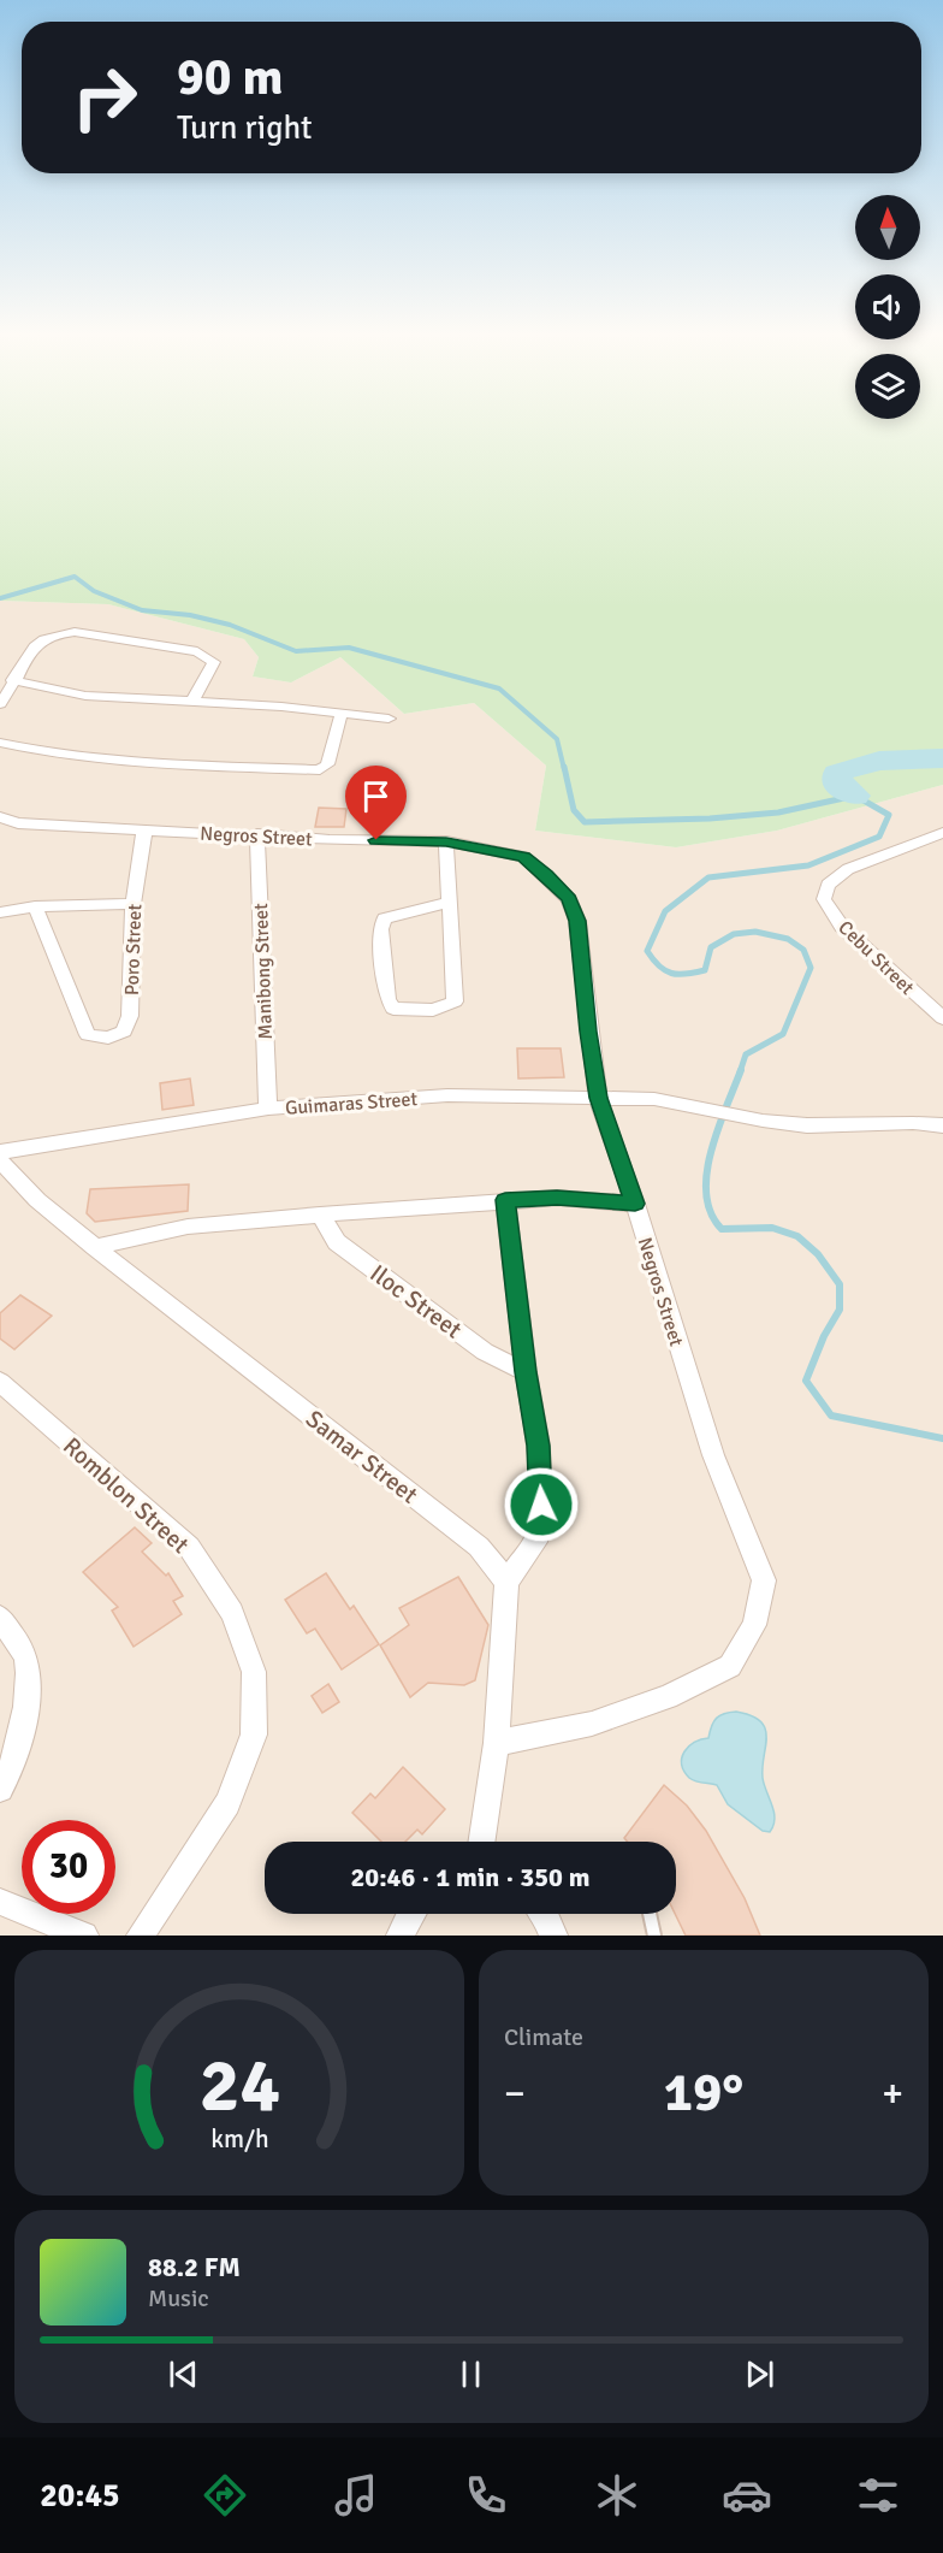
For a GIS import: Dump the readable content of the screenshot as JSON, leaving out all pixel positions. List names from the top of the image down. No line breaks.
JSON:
{"streets":{"street":["Negros Street","Poro Street","Cebu Street","Manibong Street","Guimaras Street","Iloc Street","Samar Street","Romblon Street"]},"crossings":[["Negros Street","Poro Street"],["Negros Street","Manibong Street"],["Negros Street","Guimaras Street"],["Manibong Street","Guimaras Street"]],"north":"top","page":{"turn":["90 m","Turn right"],"limit":"30","trip":"20:46 · 1 min · 350 m","tile":"Climate","heat":["−","19°","+"],"song":["88.2 FM","Music"],"tabs":"20:45","gauge":["24","km/h"]}}
